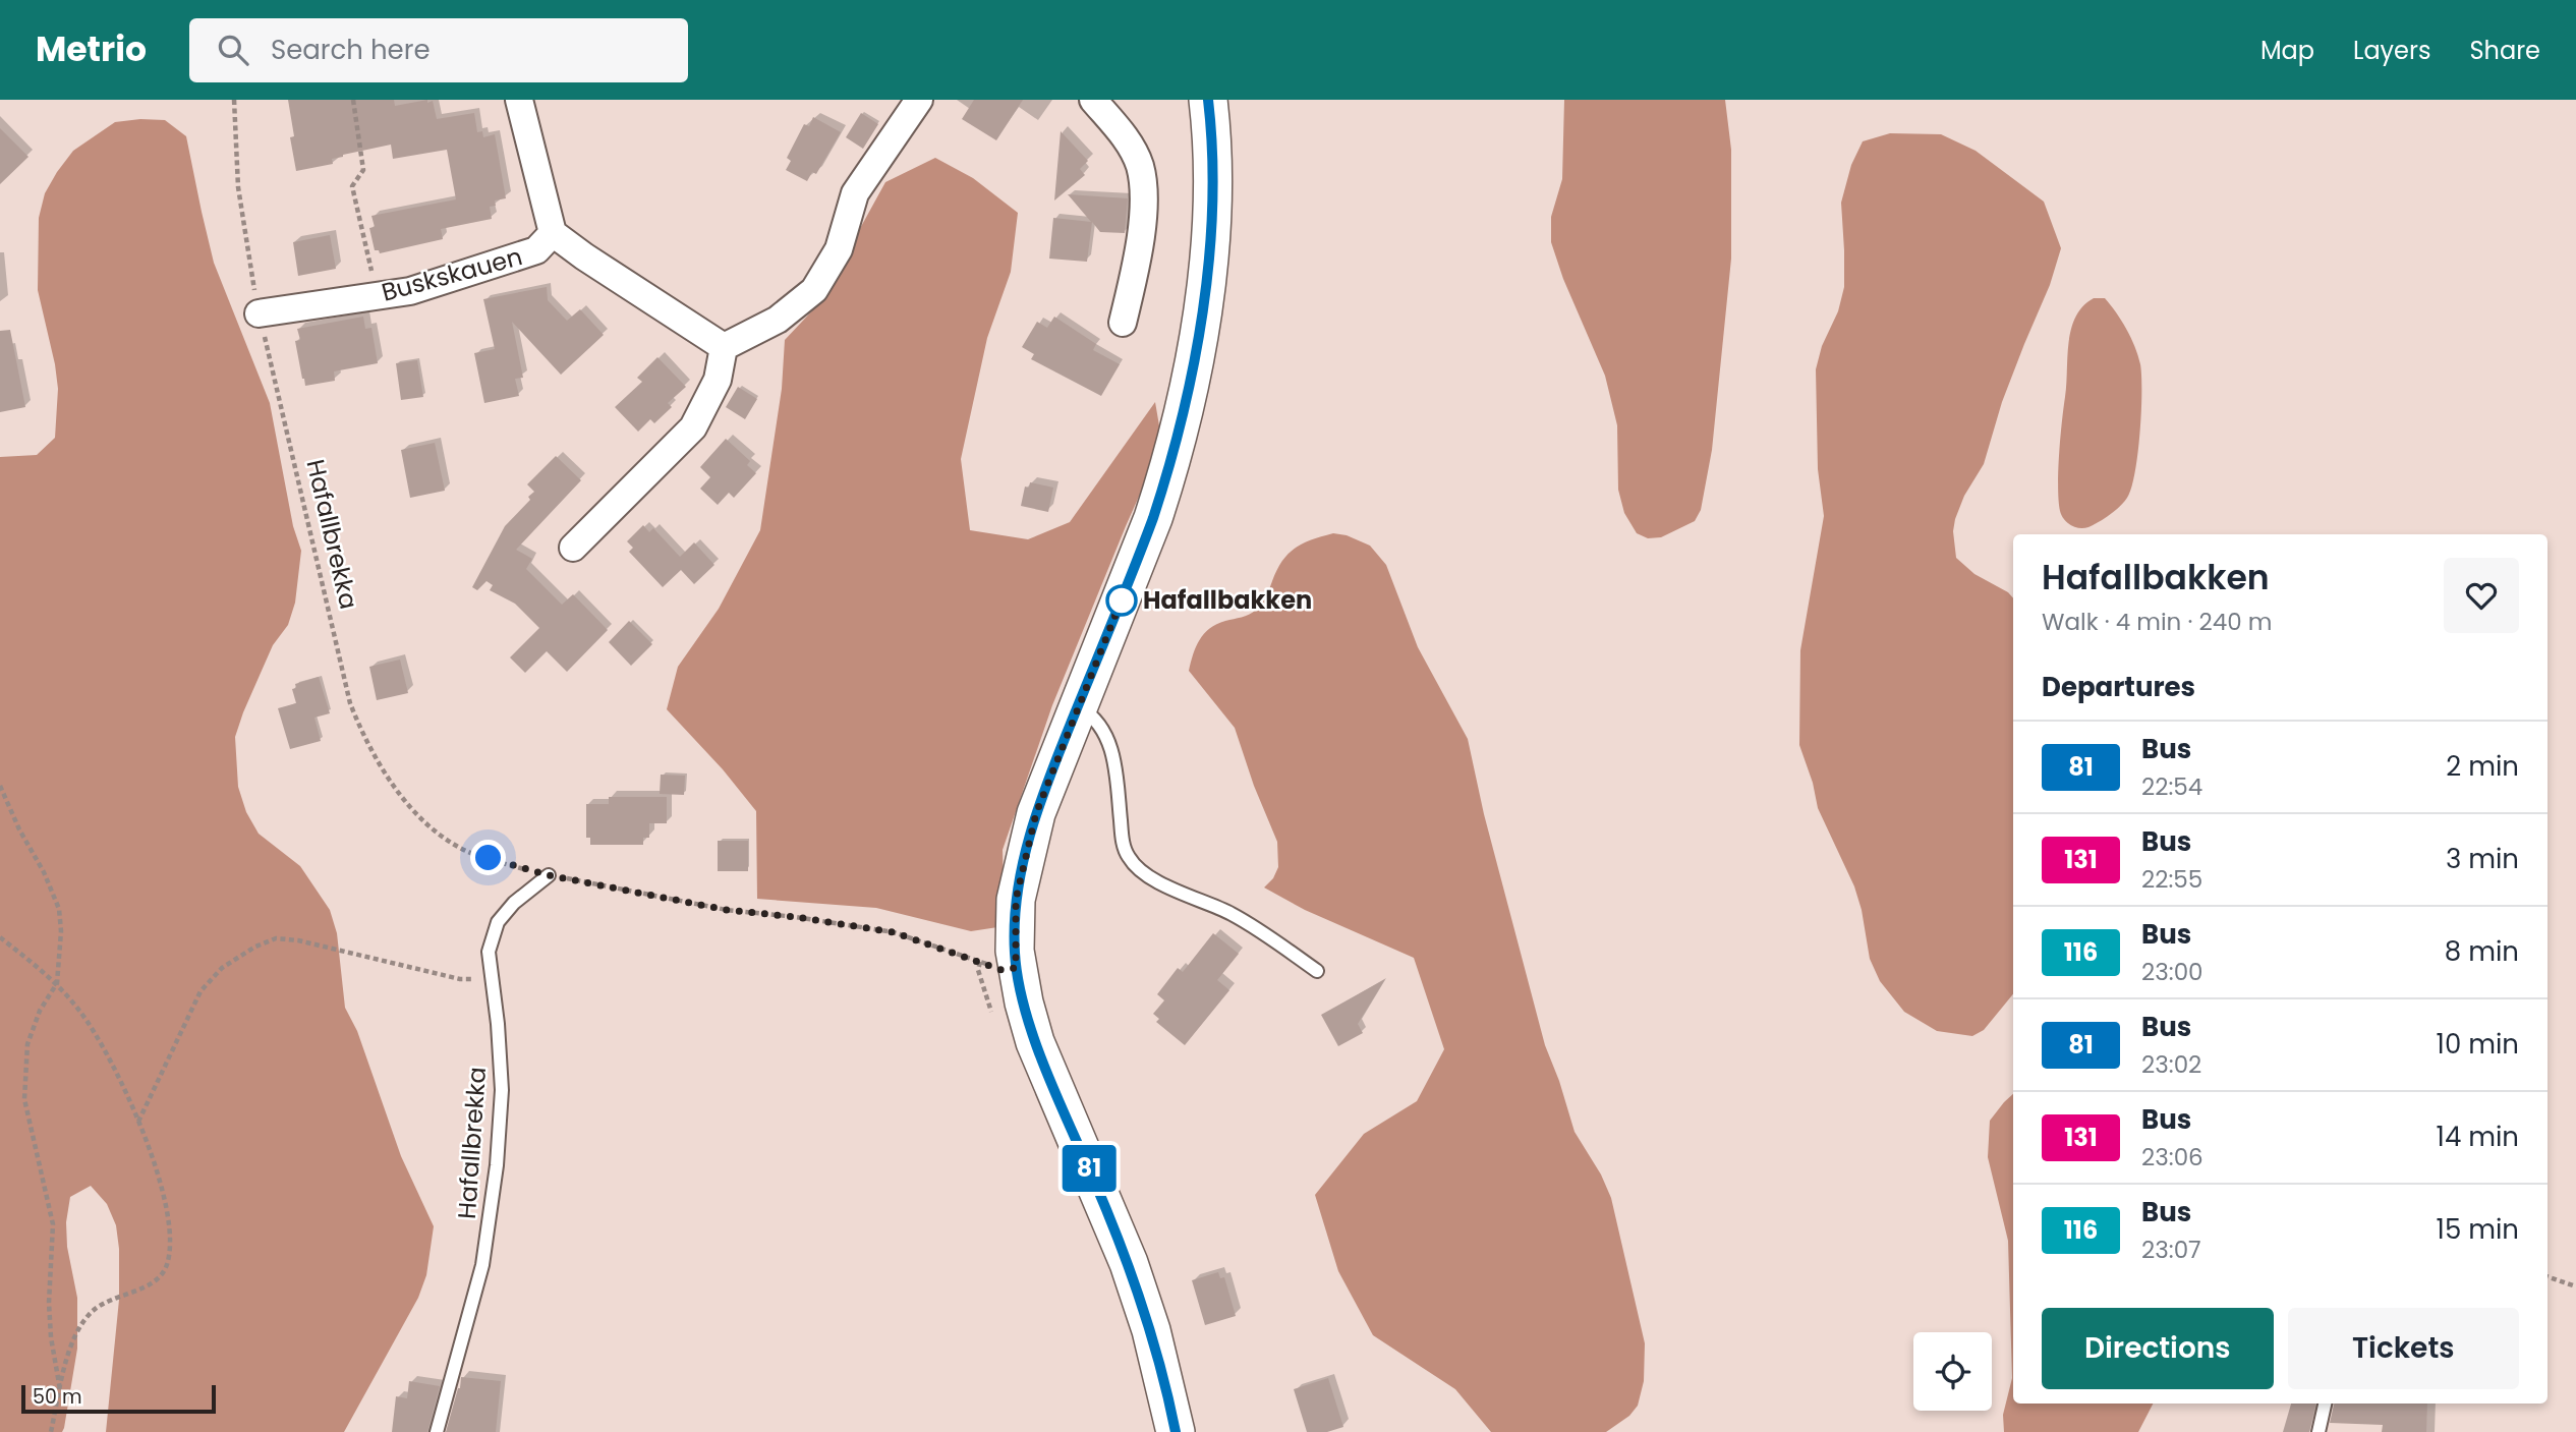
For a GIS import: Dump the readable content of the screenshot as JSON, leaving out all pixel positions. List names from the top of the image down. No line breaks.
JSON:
{"streets":{"street":["Buskskauen"],"lane":["Hafallbrekka"]},"crossings":[["Buskskauen","Hafallbrekka"]],"places":["Hafallbakken"],"lines":["bus line 81"],"scale_bar":"50 m","page":{"header":"Metrio","search":"Search here","nav":["Map","Layers","Share"],"on_map":"81","heading":[["Hafallbakken","Walk · 4 min · 240 m"],"Departures"],"list":[{"mark":"81","name":"Bus","note":"22:54","value":"2 min"},{"mark":"131","name":"Bus","note":"22:55","value":"3 min"},{"mark":"116","name":"Bus","note":"23:00","value":"8 min"},{"mark":"81","name":"Bus","note":"23:02","value":"10 min"},{"mark":"131","name":"Bus","note":"23:06","value":"14 min"},{"mark":"116","name":"Bus","note":"23:07","value":"15 min"}],"buttons":["Directions","Tickets"],"scale":"50 m"}}
